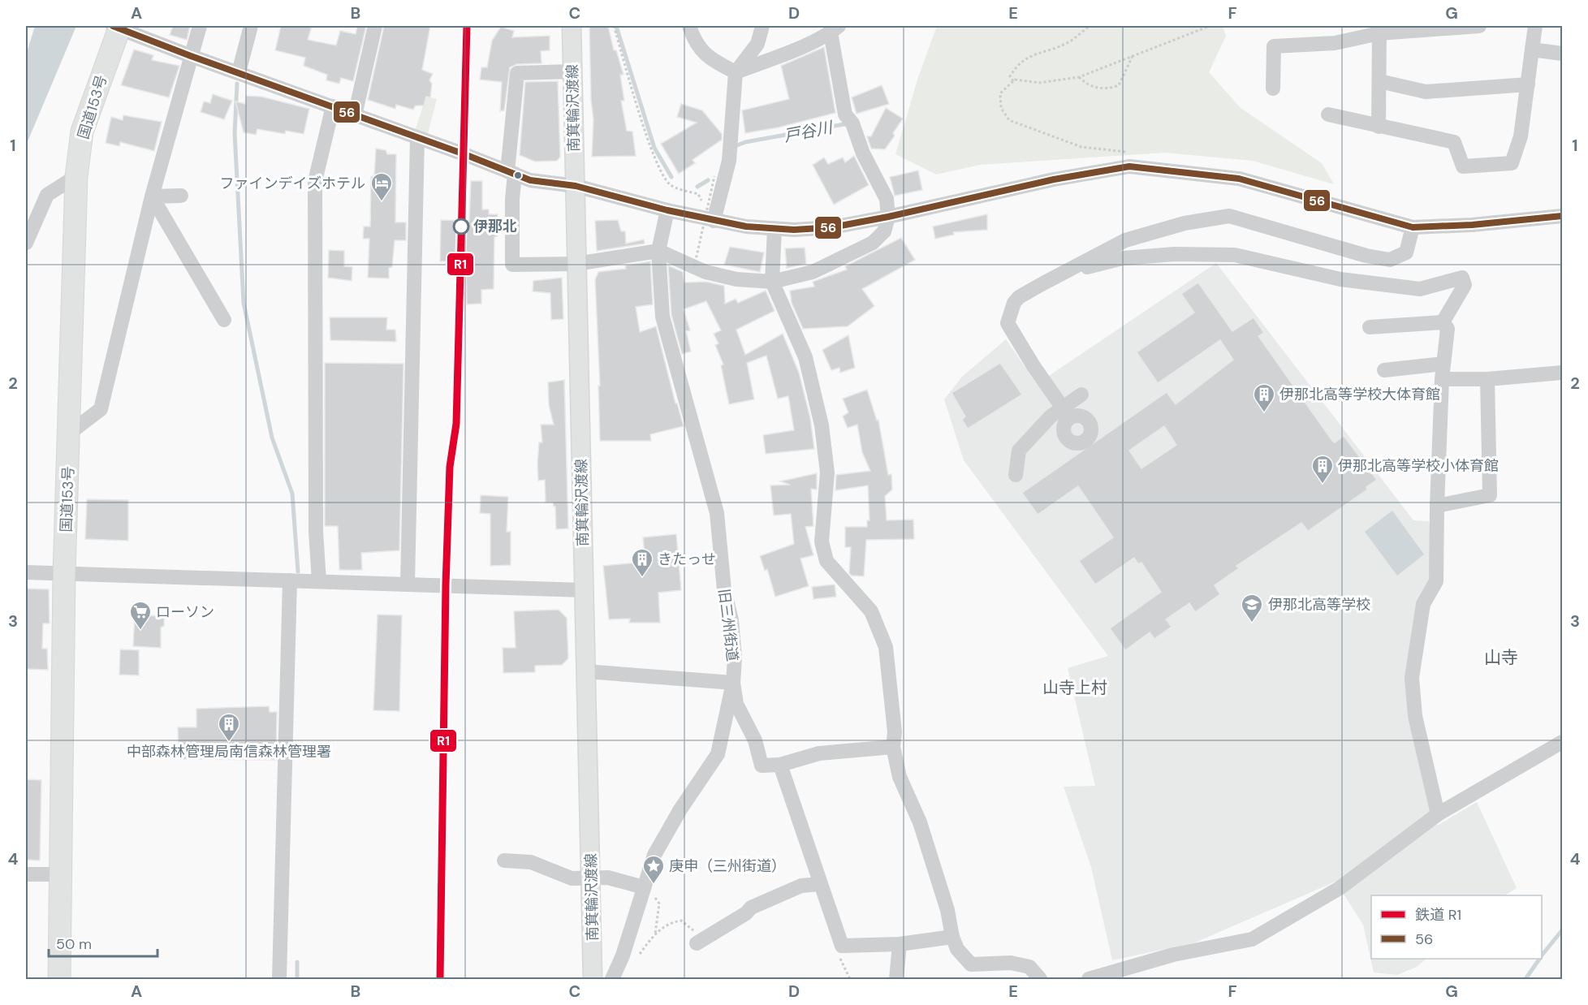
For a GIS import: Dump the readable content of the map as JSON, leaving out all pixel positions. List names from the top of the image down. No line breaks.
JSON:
{"streets":{"highway":["国道153号"],"main road":["南箕輪沢渡線"],"street":["旧三州街道"]},"districts":["山寺","山寺上村"],"water":["戸谷川"],"places":{"hotel":["ファインデイズホテル"],"other":["伊那北"],"building":["伊那北高等学校大体育館","伊那北高等学校小体育館","きたっせ","中部森林管理局南信森林管理署"],"school or university":["伊那北高等学校"],"supermarket":["ローソン"],"place":["庚申（三州街道）"]},"lines":["rail line R1","transit line 56"],"legend":["鉄道 R1","56"],"scale_bar":"50 m","grid":{"columns":["A","B","C","D","E","F","G"],"rows":["1","2","3","4"]}}
